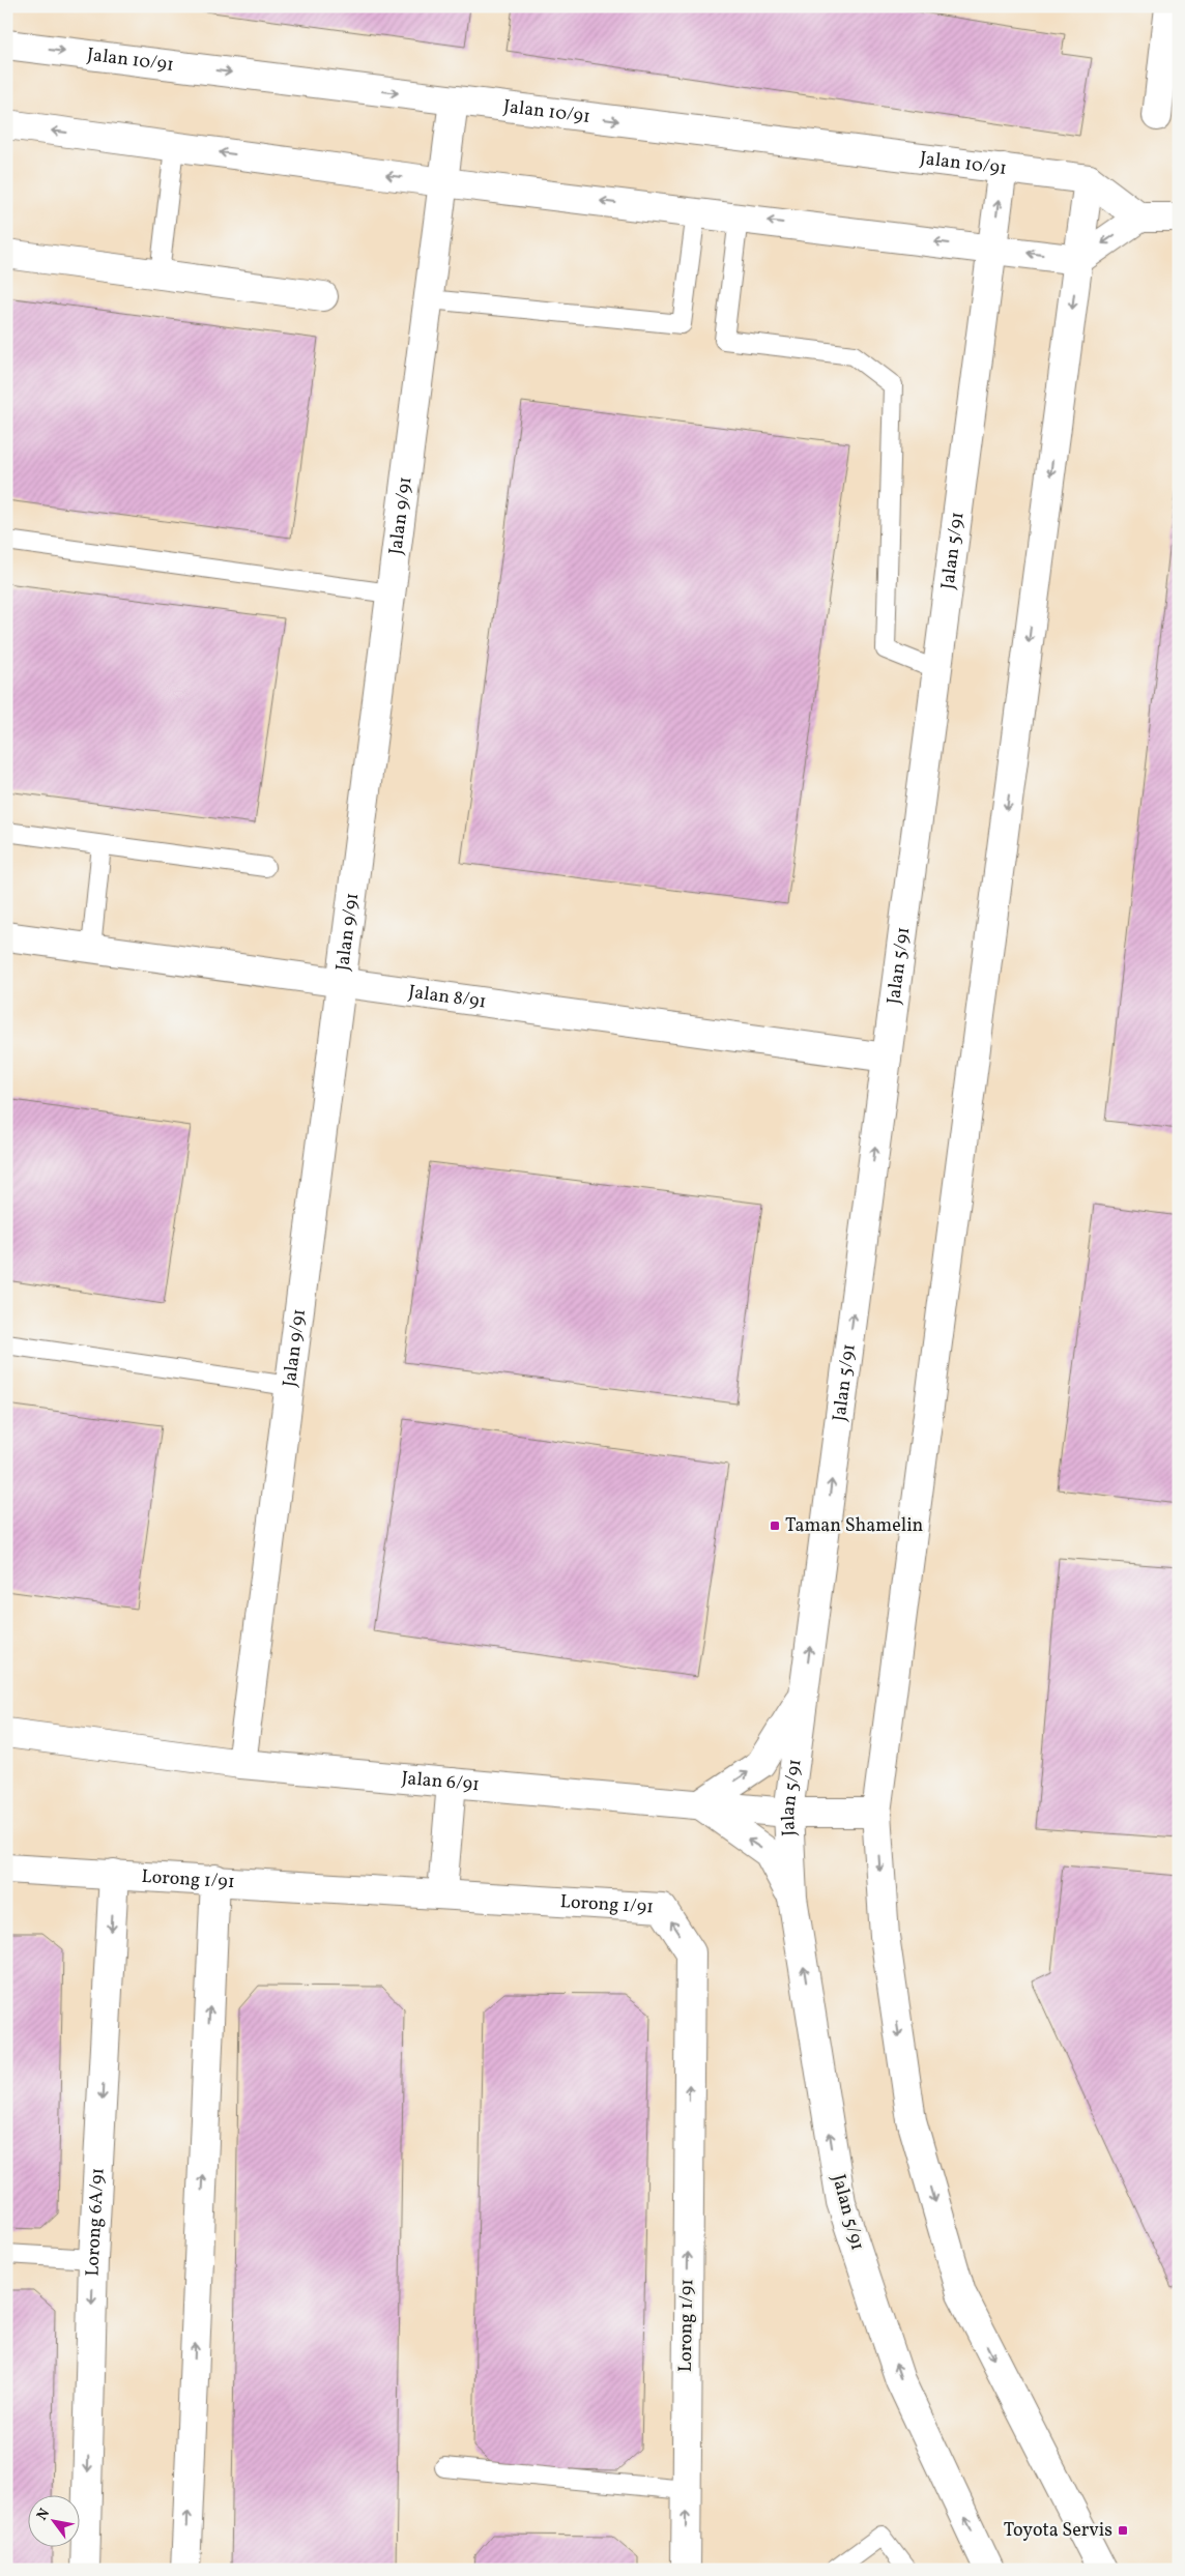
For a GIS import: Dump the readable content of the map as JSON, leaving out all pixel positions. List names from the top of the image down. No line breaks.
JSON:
{"streets":{"street":["Jalan 10/91","Jalan 9/91","Jalan 5/91","Jalan 8/91","Jalan 6/91","Lorong 1/91","Lorong 6A/91"]},"crossings":[["Jalan 10/91","Jalan 9/91"],["Jalan 10/91","Jalan 5/91"],["Jalan 9/91","Jalan 8/91"],["Jalan 9/91","Jalan 6/91"],["Jalan 5/91","Jalan 8/91"],["Jalan 5/91","Jalan 6/91"],["Lorong 1/91","Lorong 6A/91"]],"places":{"transit":["Taman Shamelin","Toyota Servis"]},"north":"top left"}
